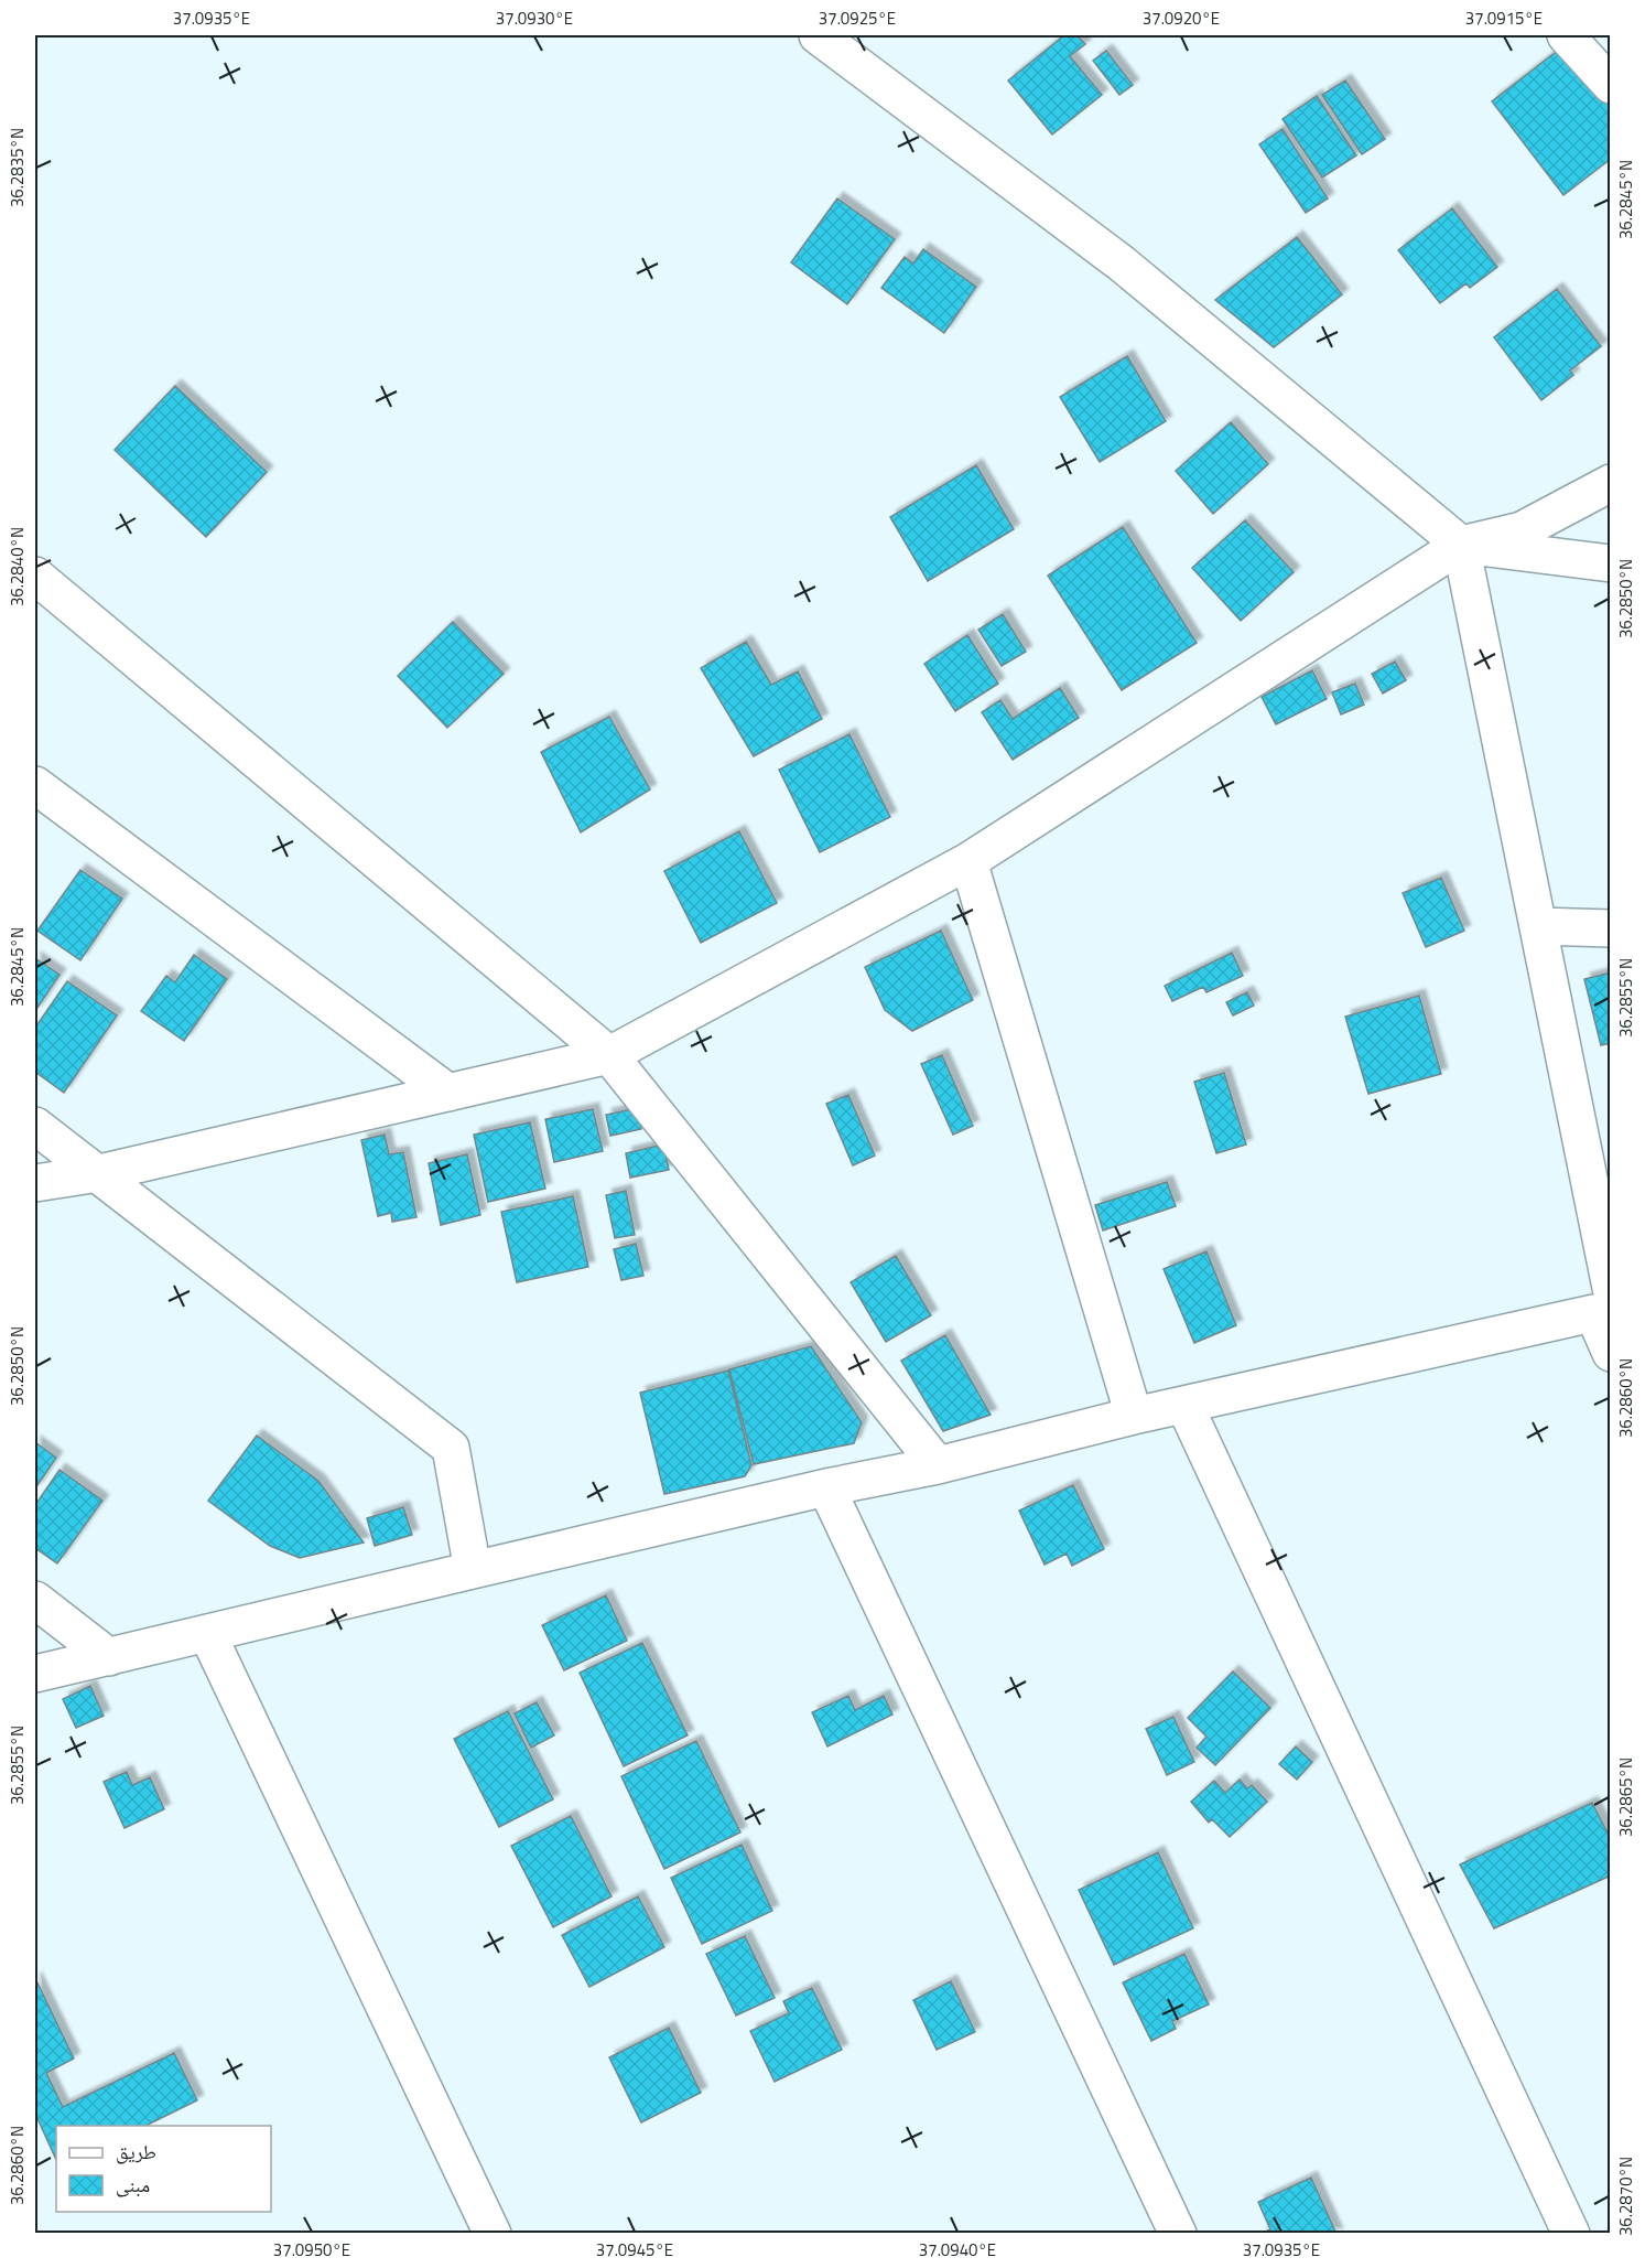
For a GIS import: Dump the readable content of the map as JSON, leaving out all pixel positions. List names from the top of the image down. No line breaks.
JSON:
{"legend":["طريق","مبنى"],"coordinates":["37.0935°E","37.0930°E","37.0925°E","37.0920°E","37.0915°E","36.2835°N","36.2845°N","36.2840°N","36.2850°N","36.2855°N","36.2860°N","36.2865°N","36.2870°N","37.0950°E","37.0945°E","37.0940°E"]}
